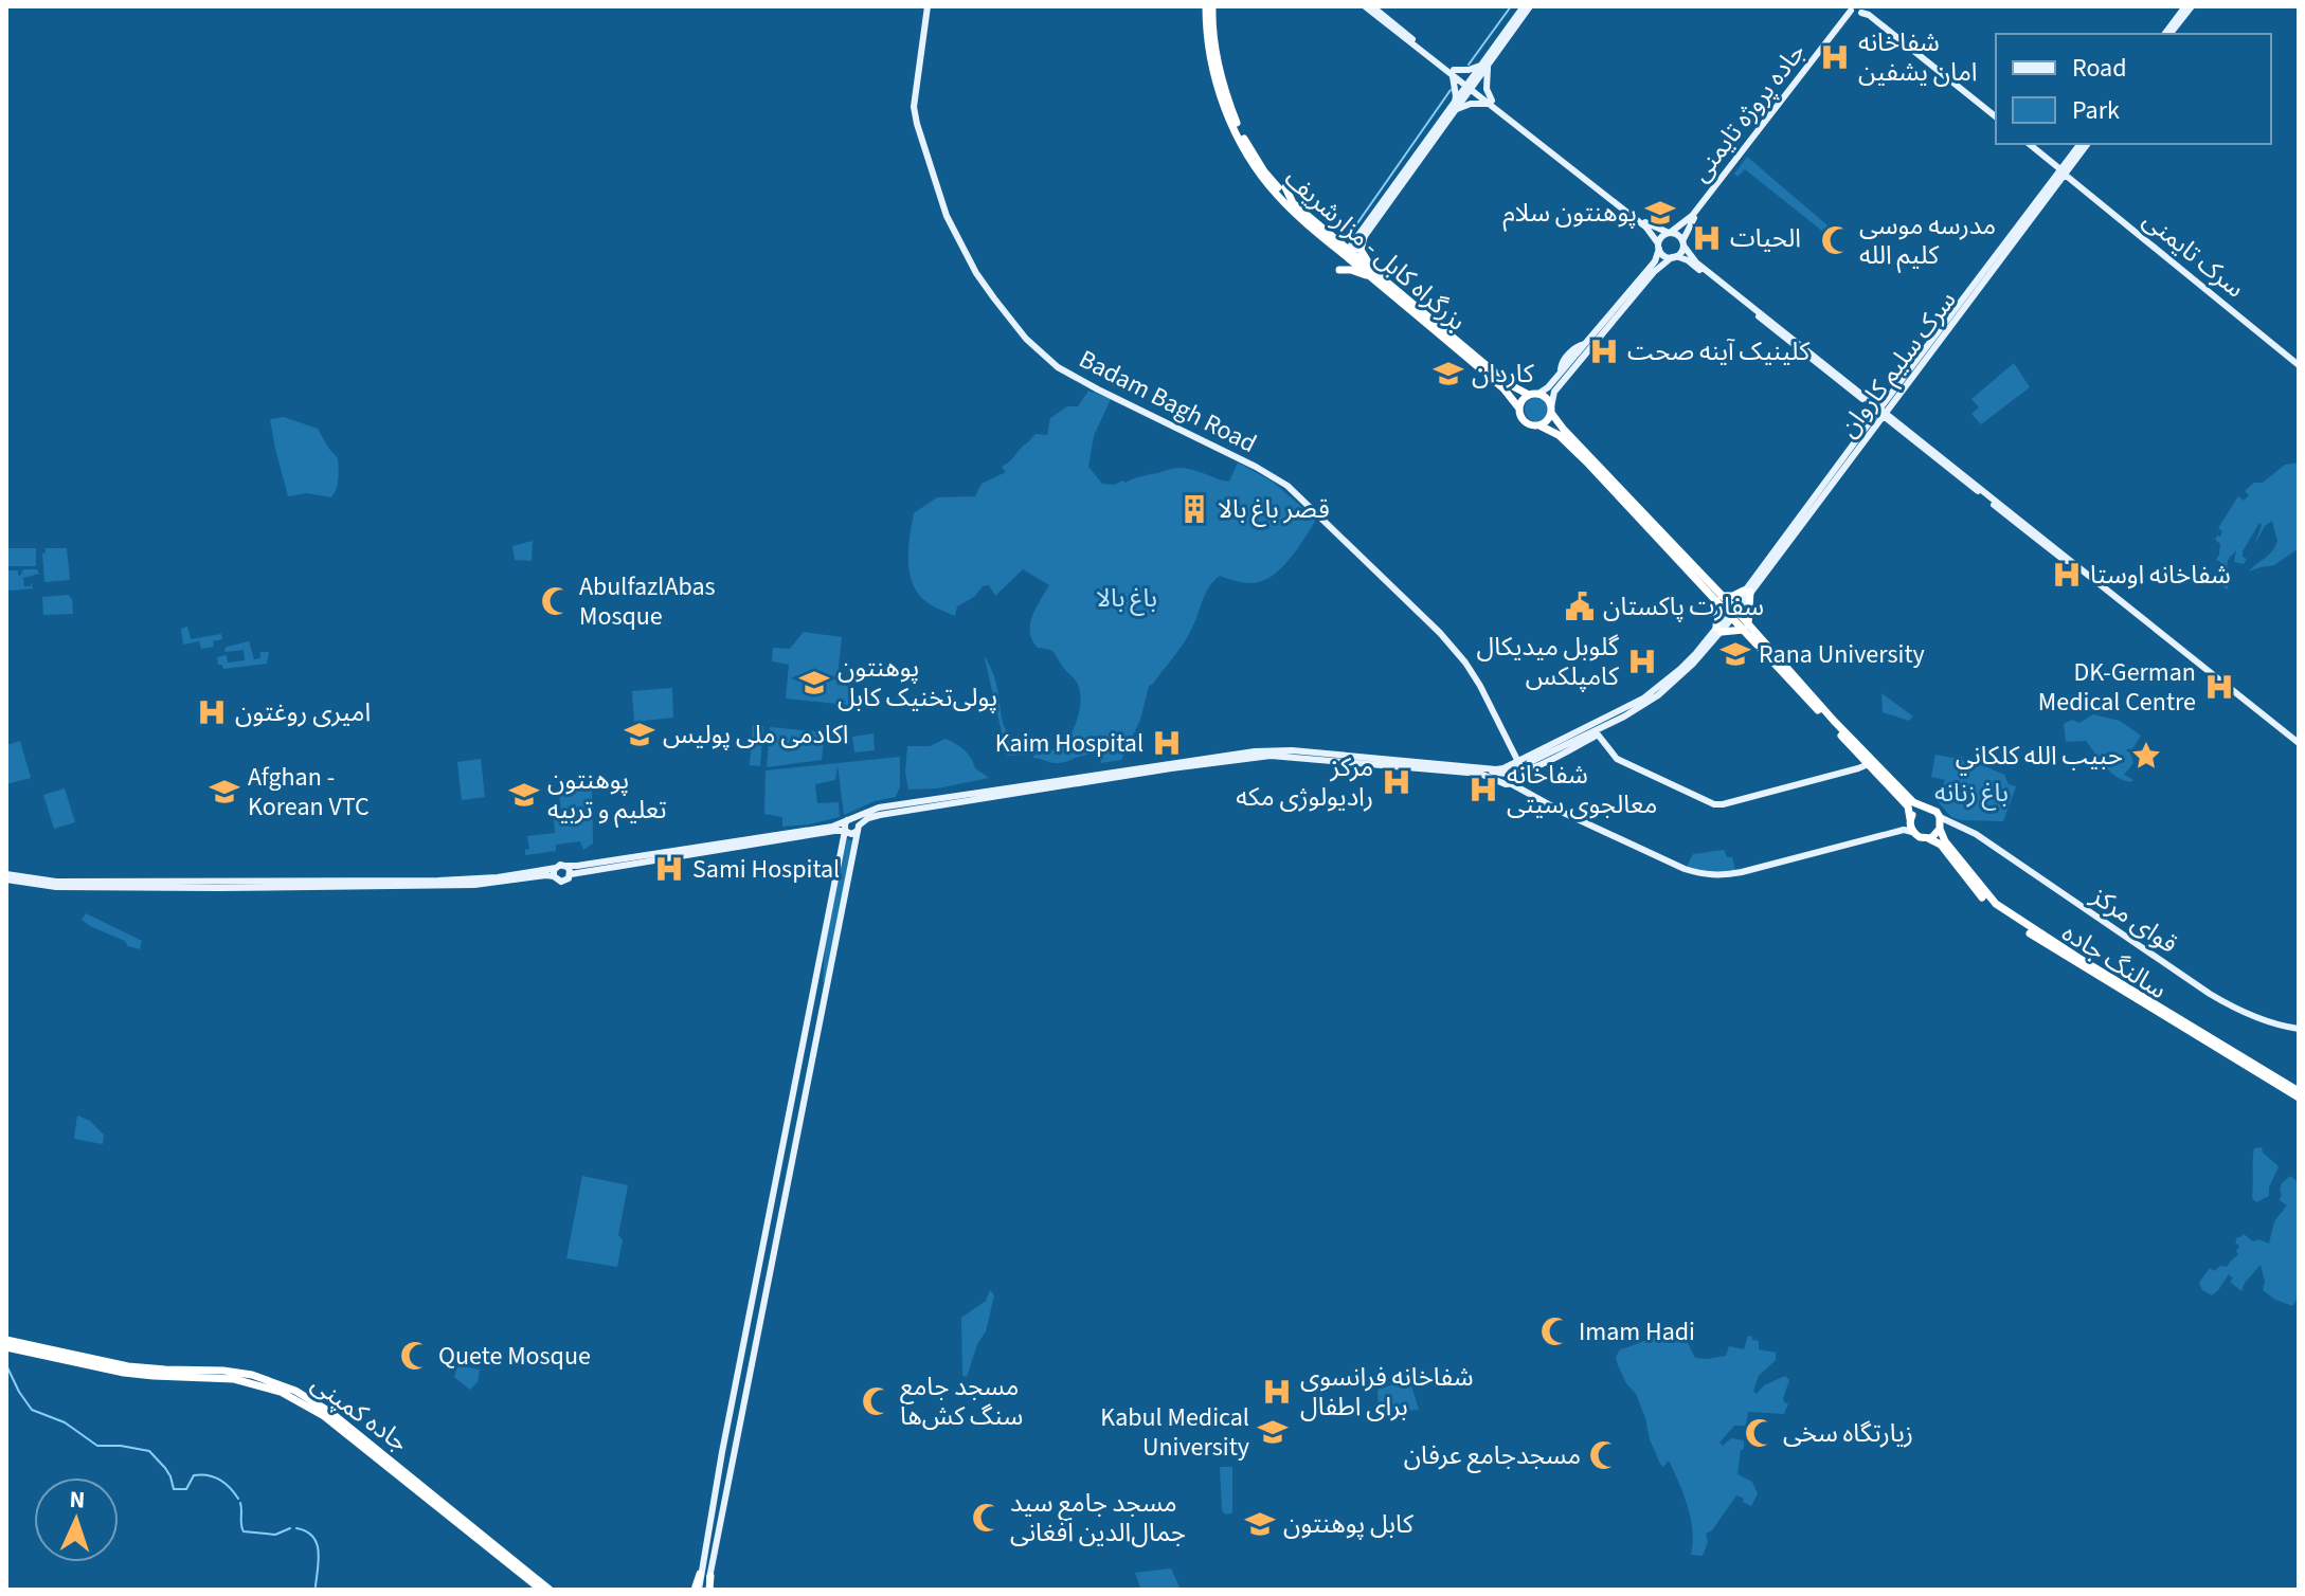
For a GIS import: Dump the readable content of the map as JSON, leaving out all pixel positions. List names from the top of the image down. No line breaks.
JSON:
{"streets":{"highway":["بزرگراه کابل - مزارشریف","سالنگ جاده","جاده کمپنی"],"main road":["جاده پروژه تایمنی","سرک تایمنی","سرک سلیم کاروان","Badam Bagh Road","قوای مرکز"]},"crossings":[["قوای مرکز","سالنگ جاده"]],"parks":["باغ بالا","باغ زنانه"],"places":{"hospital":["شفاخانه امان یشفین","الحیات","کلینیک آینه صحت","شفاخانه اوستا","گلوبل میدیکال کامپلکس","DK-German Medical Centre","امیری روغتون","Kaim Hospital","مرکز رادیولوژی مکه","شفاخانه معالجوی سیتی","Sami Hospital","شفاخانه فرانسوی برای اطفال"],"school or university":["پوهنتون سلام","کاردان","Rana University","پوهنتون پولی‌تخنیک کابل","اکادمی ملی پولیس","Afghan - Korean VTC","پوهنتون تعلیم و تربیه","Kabul Medical University","کابل پوهنتون"],"mosque":["مدرسه موسی کلیم الله","AbulfazlAbas Mosque","Imam Hadi","Quete Mosque","مسجد جامع سنگ کش‌ها","زیارتگاه سخی","مسجدجامع عرفان","مسجد جامع سید جمال‌الدین افغانی"],"building":["قصر باغ بالا"],"public building":["سفارت پاکستان"],"place":["حبيب الله کلکاني"]},"legend":["Road","Park"],"north":"top"}
